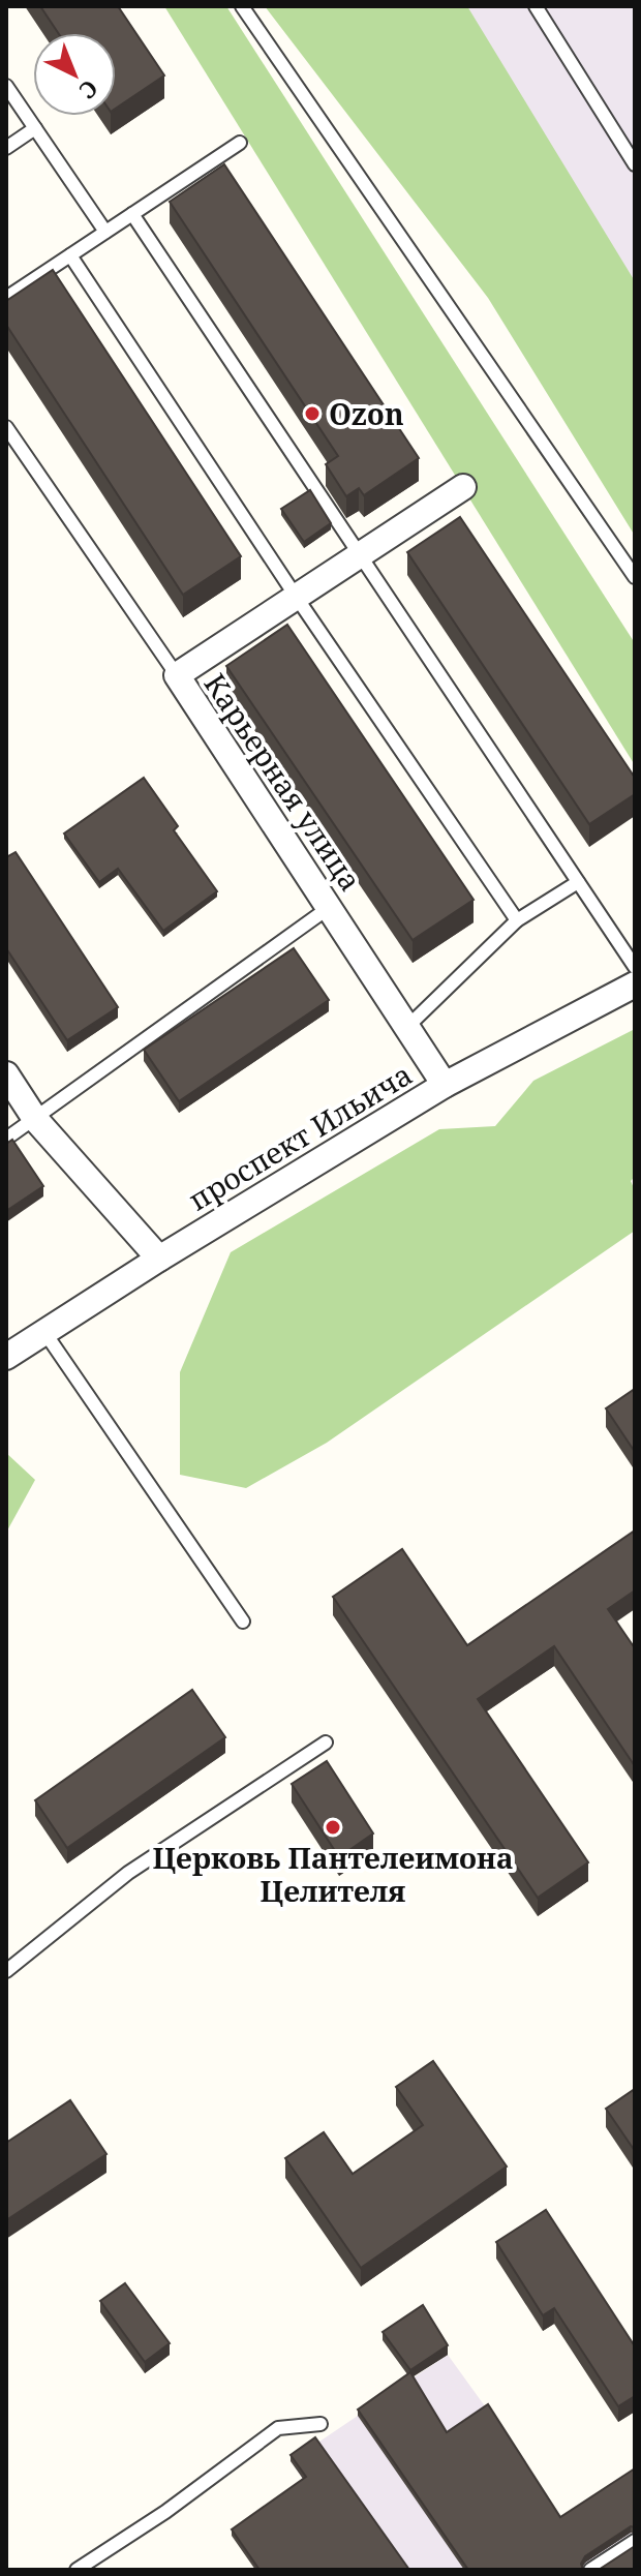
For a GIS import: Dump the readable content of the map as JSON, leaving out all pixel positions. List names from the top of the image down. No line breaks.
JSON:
{"streets":{"street":["Карьерная улица","проспект Ильича"]},"crossings":[["Карьерная улица","проспект Ильича"]],"places":["Ozon","Церковь Пантелеимона Целителя"],"north":"bottom right"}
